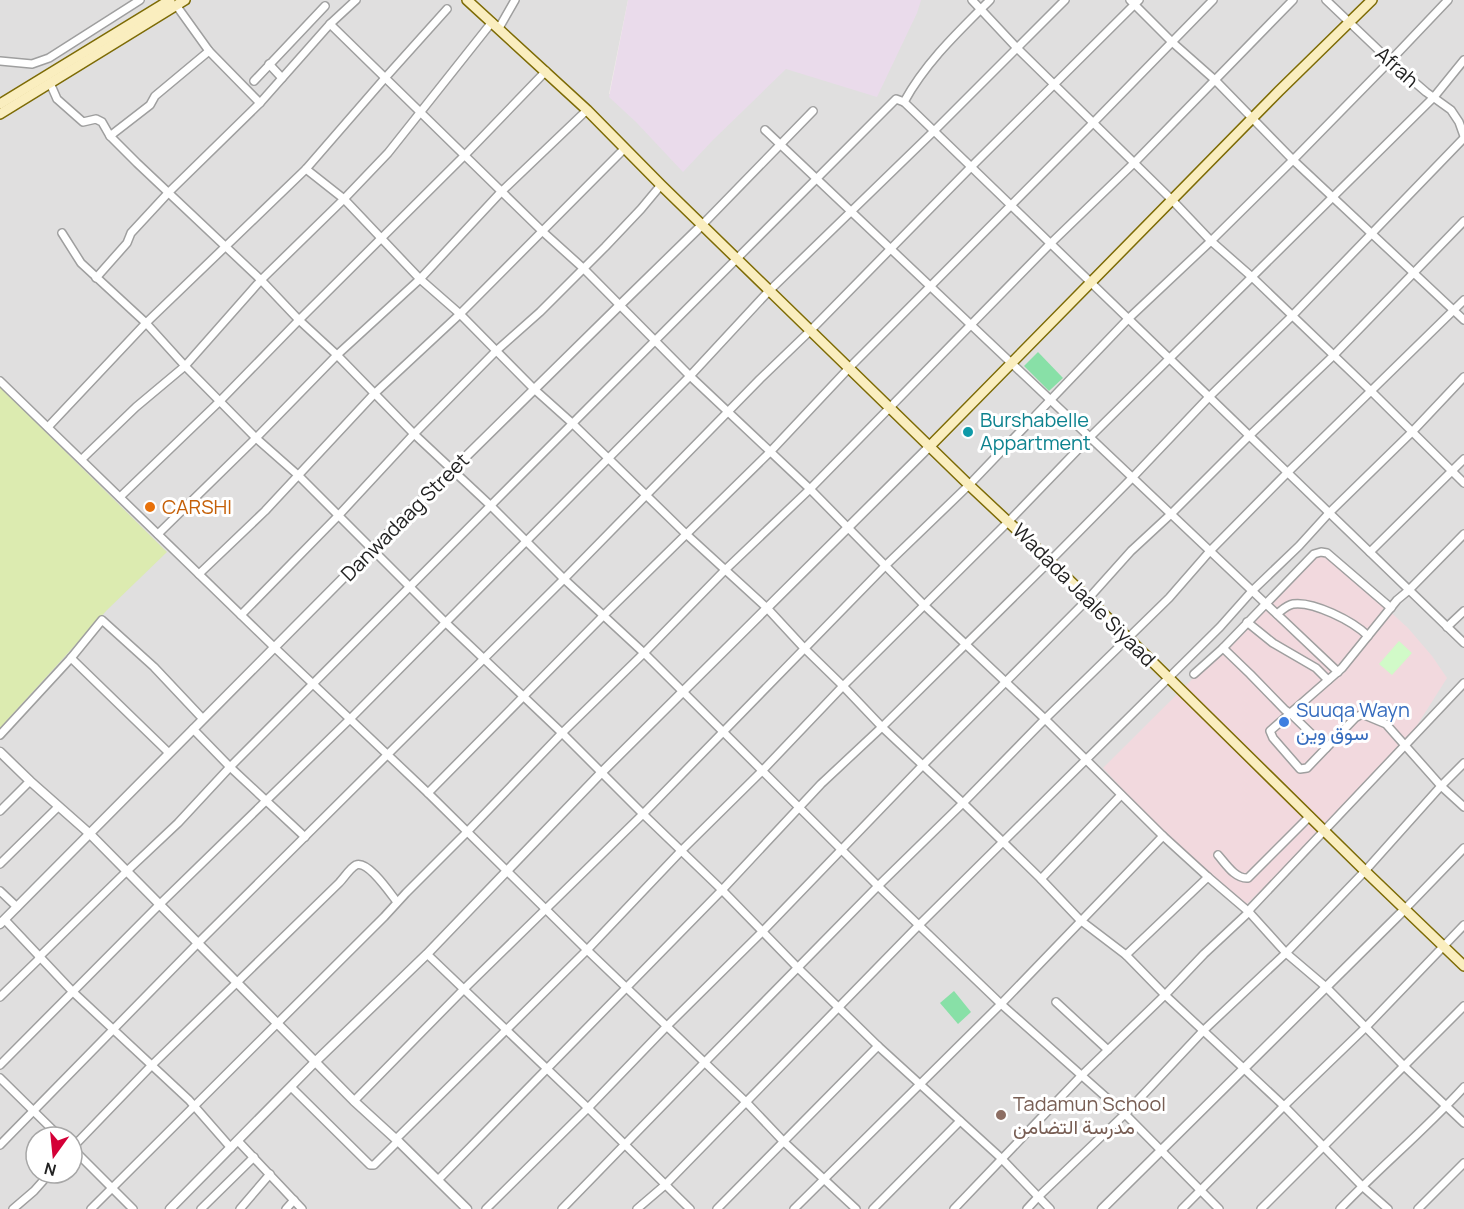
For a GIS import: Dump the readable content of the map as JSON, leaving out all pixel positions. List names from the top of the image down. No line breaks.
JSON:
{"streets":{"main road":["Wadada Jaale Siyaad"],"street":["Afrah","Danwadaag Street"]},"crossings":[["Danwadaag Street","Wadada Jaale Siyaad"]],"places":["Burshabelle Appartment","CARSHI","Suuqa Wayn سوق وين","Tadamun School مدرسة التضامن"],"north":"bottom"}
